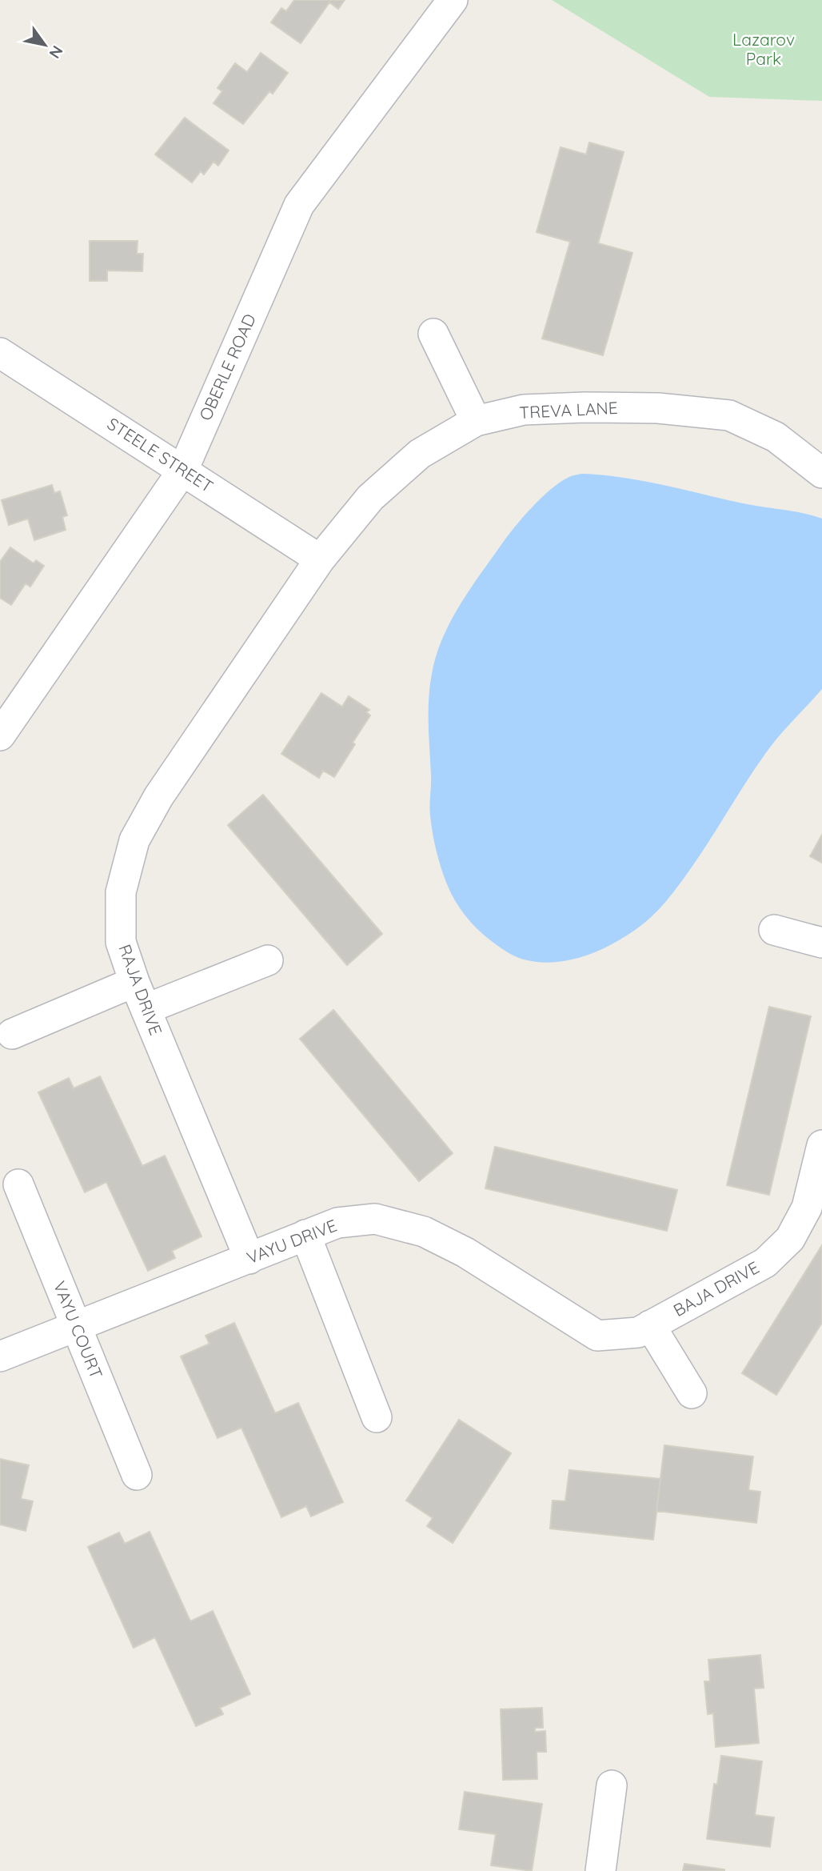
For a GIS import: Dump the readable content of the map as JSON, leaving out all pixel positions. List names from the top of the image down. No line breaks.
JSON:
{"streets":{"street":["OBERLE ROAD","TREVA LANE","STEELE STREET","RAJA DRIVE","VAYU DRIVE","BAJA DRIVE","VAYU COURT"]},"crossings":[["OBERLE ROAD","STEELE STREET"],["TREVA LANE","STEELE STREET"],["TREVA LANE","RAJA DRIVE"],["STEELE STREET","RAJA DRIVE"],["RAJA DRIVE","VAYU DRIVE"],["VAYU DRIVE","BAJA DRIVE"],["VAYU DRIVE","VAYU COURT"]],"parks":["Lazarov Park"],"north":"bottom right"}
